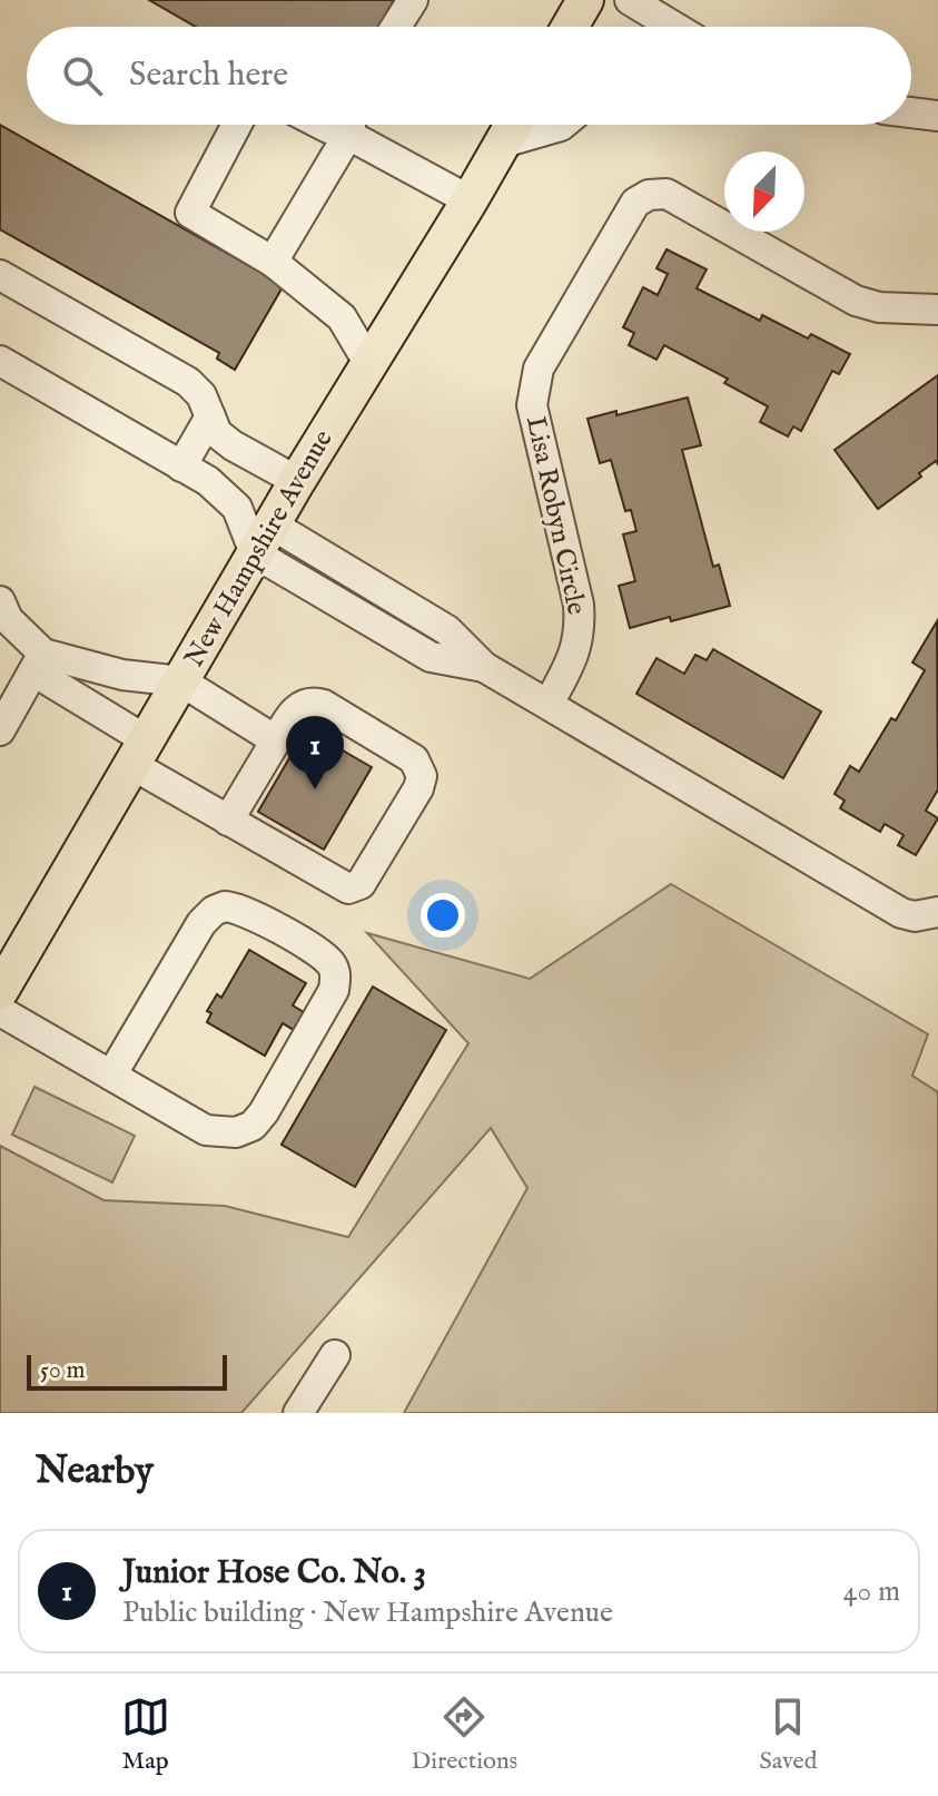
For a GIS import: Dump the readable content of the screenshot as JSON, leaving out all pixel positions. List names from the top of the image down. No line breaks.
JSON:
{"streets":{"main road":["New Hampshire Avenue"],"street":["Lisa Robyn Circle"]},"scale_bar":"50 m","north":"bottom left","page":{"search":"Search here","pins":"1","scale":"50 m","heading":"Nearby","list":[{"mark":"1","name":"Junior Hose Co. No. 3","note":"Public building · New Hampshire Avenue","value":"40 m"}],"nav":["Map","Directions","Saved"]}}
